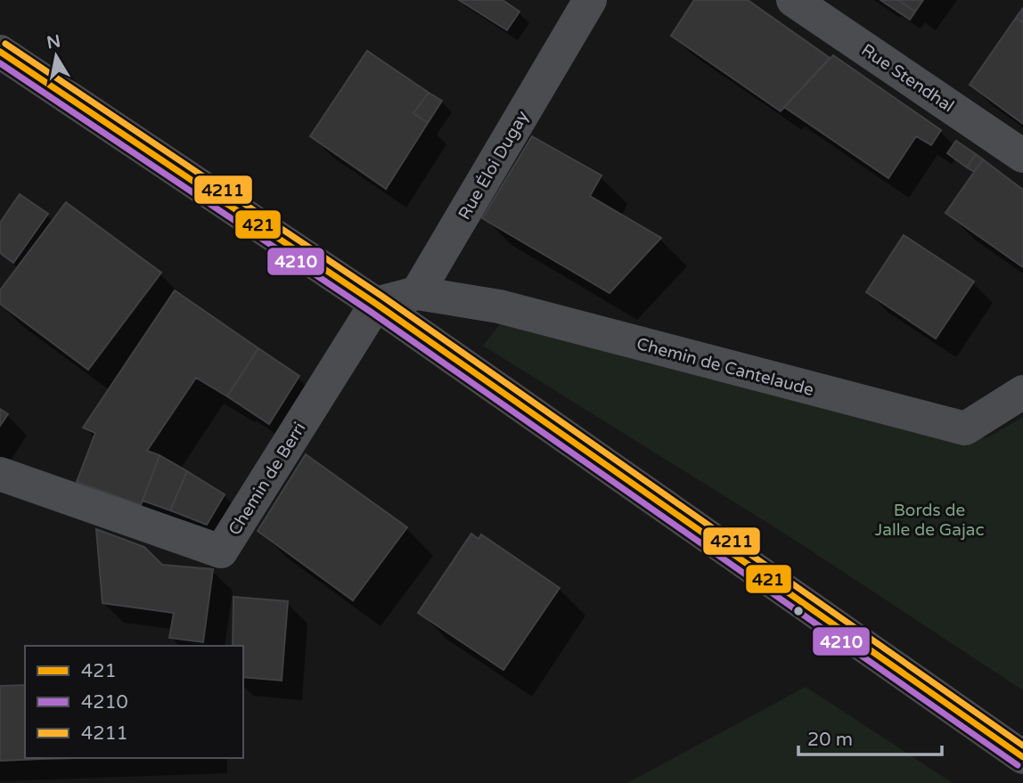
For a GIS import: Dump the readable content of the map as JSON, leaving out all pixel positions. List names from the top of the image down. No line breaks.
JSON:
{"streets":{"street":["Rue Stendhal","Rue Éloi Dugay","Chemin de Cantelaude","Chemin de Berri"]},"crossings":[["Rue Éloi Dugay","Chemin de Cantelaude"]],"parks":["Bords de Jalle de Gajac"],"lines":["transit line 4211","transit line 421","transit line 4210"],"legend":["421","4210","4211"],"scale_bar":"20 m","north":"top"}
